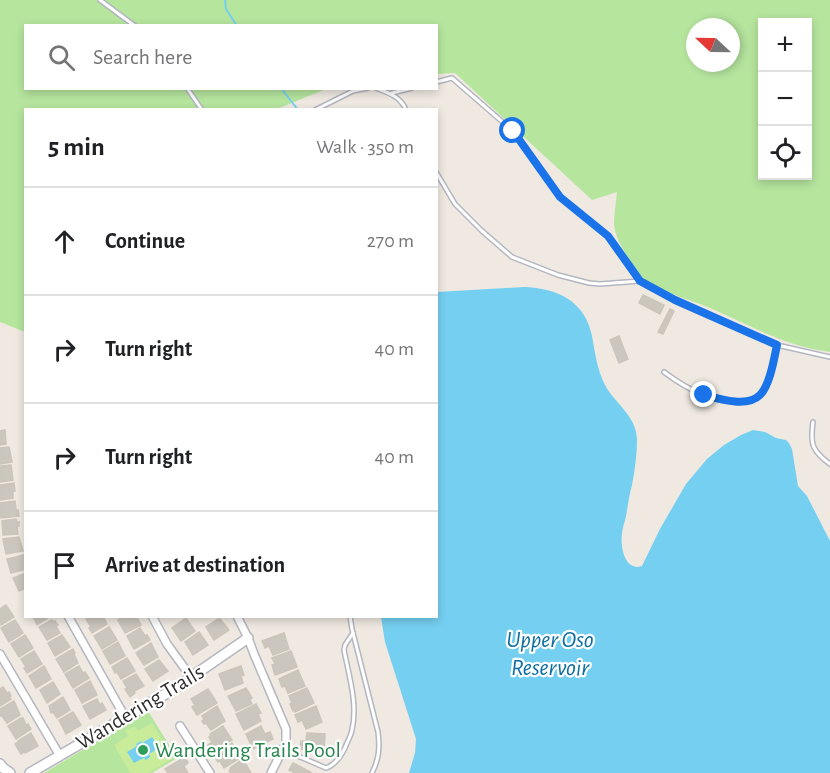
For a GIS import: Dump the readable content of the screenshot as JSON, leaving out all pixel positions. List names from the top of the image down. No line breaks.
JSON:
{"streets":{"street":["Wandering Trails"]},"water":["Upper Oso Reservoir"],"places":["Wandering Trails Pool"],"north":"left","page":{"map_buttons":["+","−"],"search":"Search here","heading":["5 min","Walk · 350 m"],"list":[["Continue","270 m"],["Turn right","40 m"],["Turn right","40 m"],"Arrive at destination"]}}
